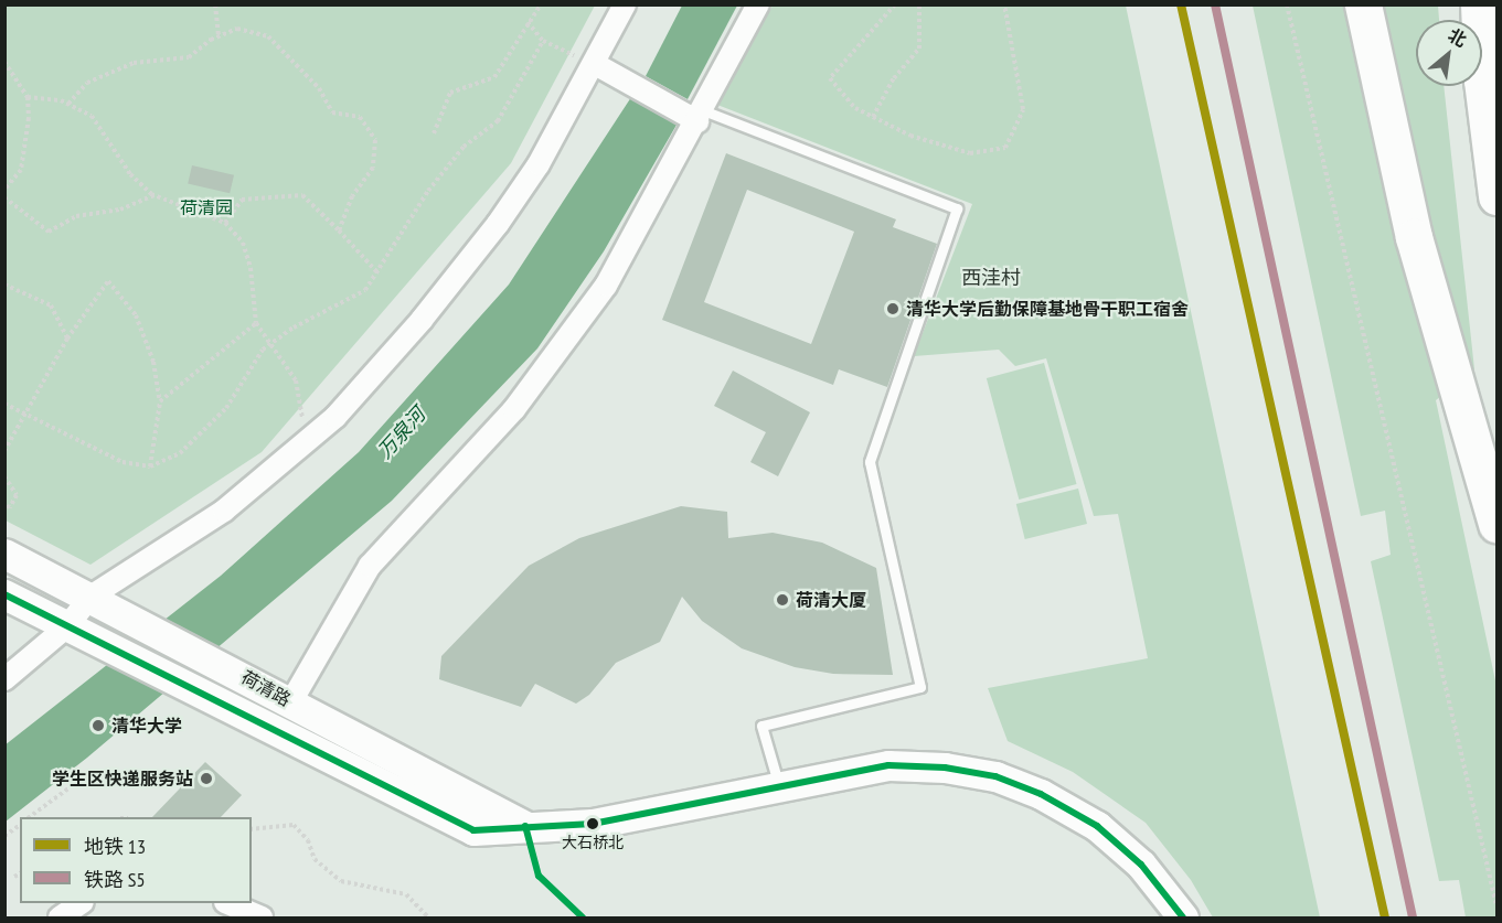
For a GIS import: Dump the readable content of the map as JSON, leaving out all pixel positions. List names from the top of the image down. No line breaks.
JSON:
{"streets":{"main road":["荷清路"]},"districts":["西洼村"],"water":["万泉河"],"parks":["荷清园"],"places":["清华大学后勤保障基地骨干职工宿舍","荷清大厦","清华大学","学生区快递服务站","大石桥北"],"lines":["metro line 13","rail line S5"],"legend":["地铁 13","铁路 S5"],"north":"top right"}
